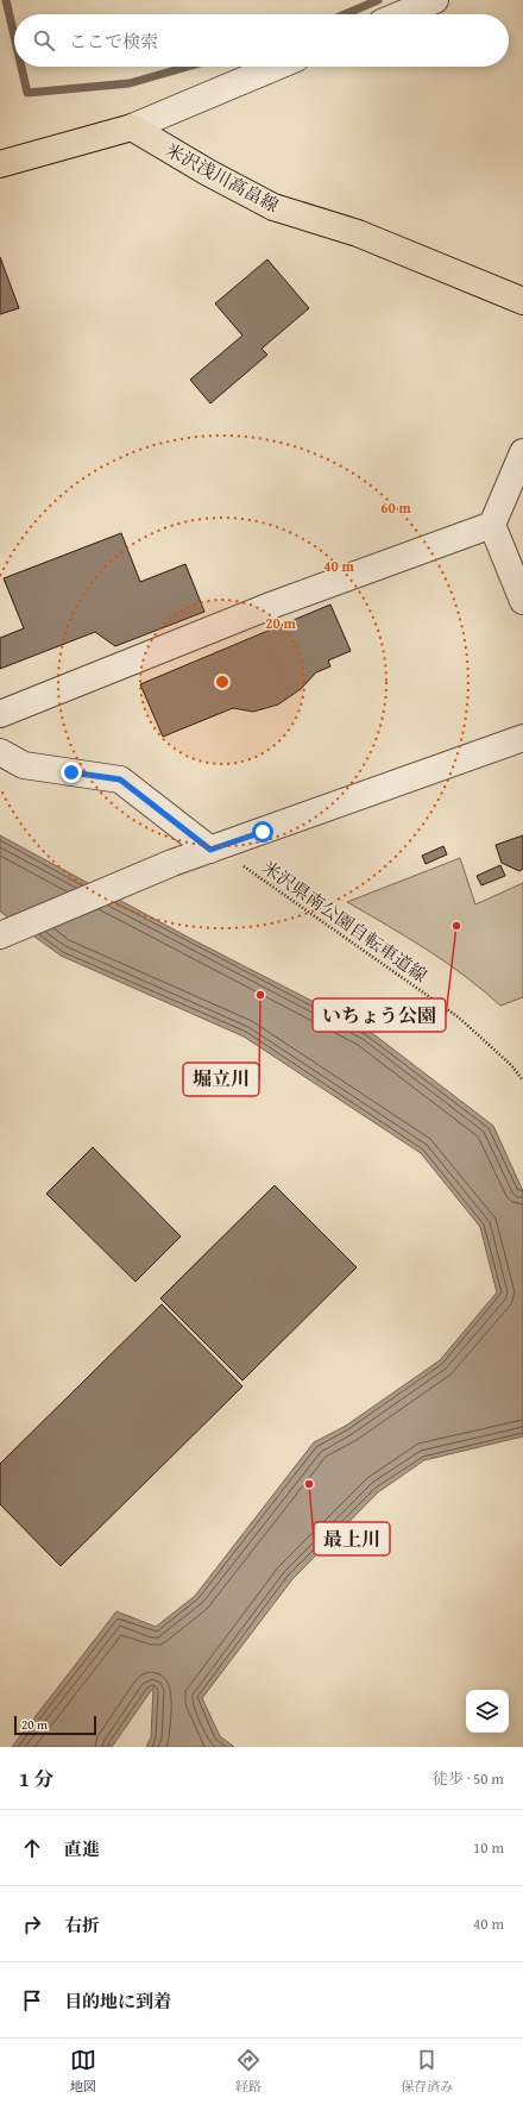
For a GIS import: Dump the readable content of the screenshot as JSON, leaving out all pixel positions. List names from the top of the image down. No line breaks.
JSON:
{"streets":{"main road":["米沢浅川高畠線"],"path":["米沢県南公園自転車道線"]},"places":["いちょう公園","堀立川","最上川"],"scale_bar":"20 m","page":{"search":"ここで検索","scale":"20 m","heading":["1 分","徒歩 · 50 m"],"list":[["直進","10 m"],["右折","40 m"],"目的地に到着"],"nav":["地図","経路","保存済み"]},"rings":["60 m","40 m","20 m"]}
